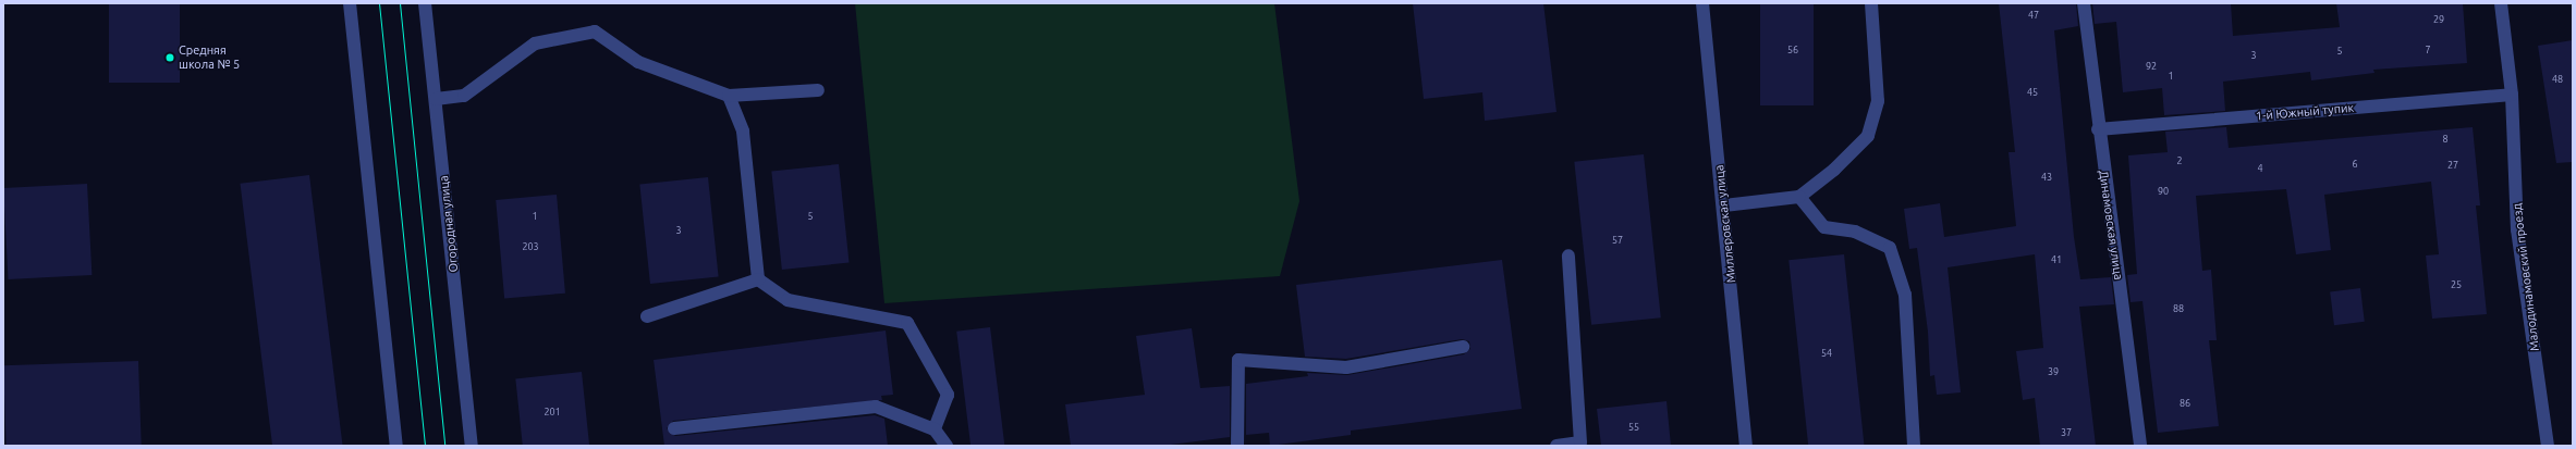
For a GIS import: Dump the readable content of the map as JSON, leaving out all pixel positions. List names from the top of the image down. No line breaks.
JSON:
{"streets":{"street":["1-й Южный тупик","Огородная улица","Миллеровская улица","Динамовская улица","Малодинамовский проезд"]},"crossings":[["1-й Южный тупик","Динамовская улица"],["1-й Южный тупик","Малодинамовский проезд"]],"places":["Средняя школа № 5"],"house_numbers":["47","29","56","7","5","3","92","1","48","45","8","2","6","27","4","43","90","1","5","3","57","203","41","25","88","54","39","86","201","55","37"]}
